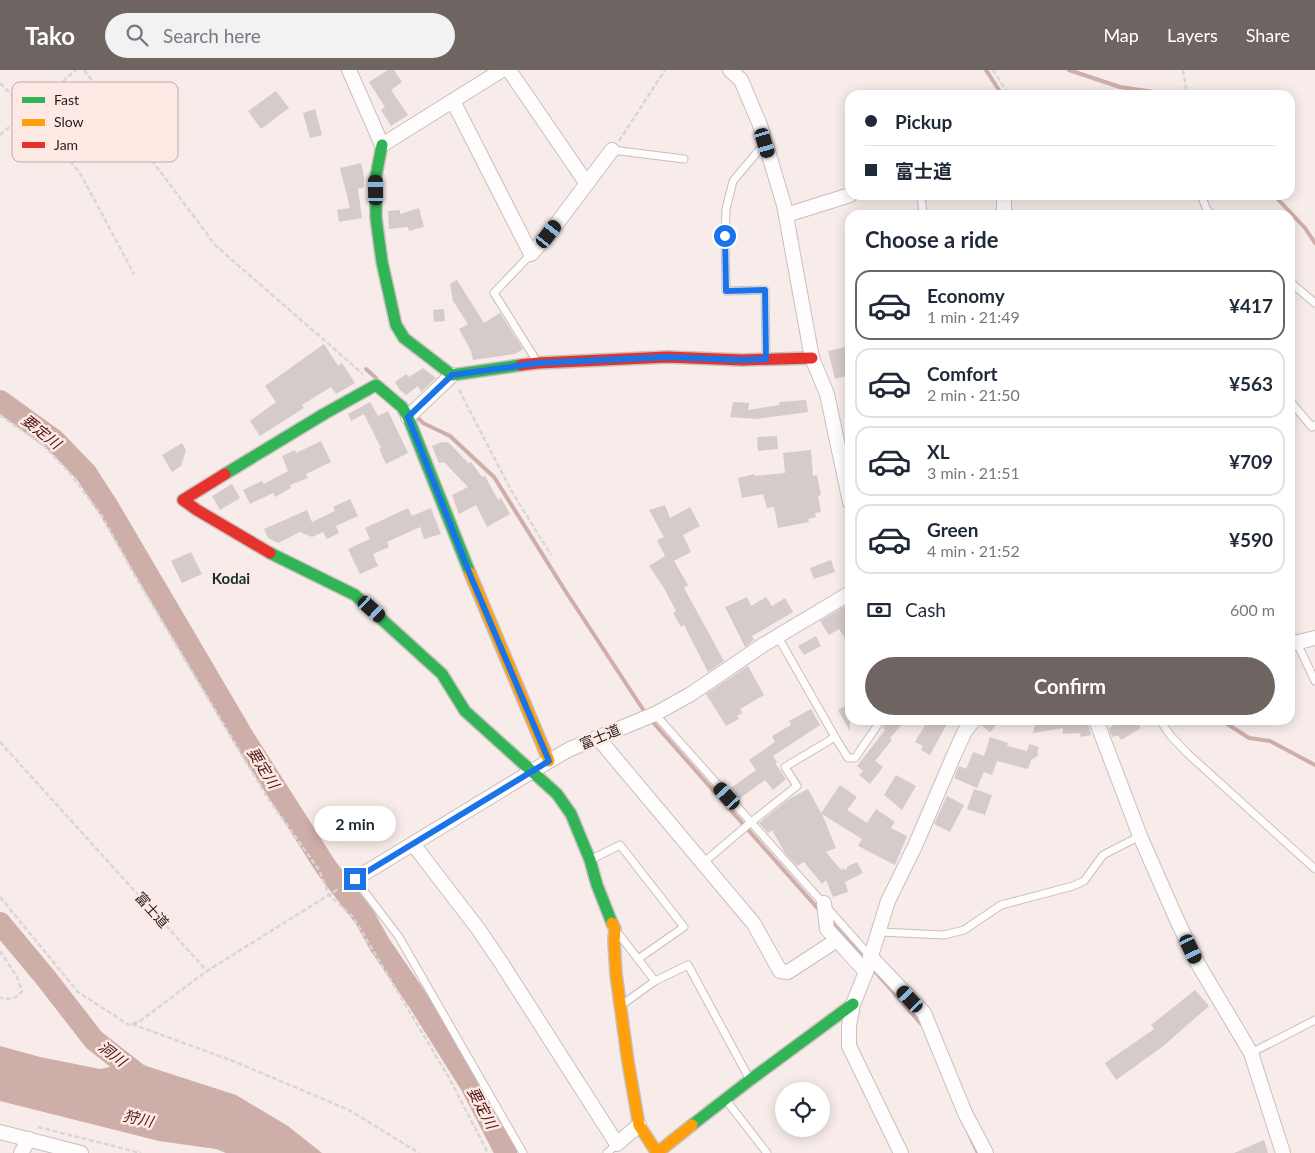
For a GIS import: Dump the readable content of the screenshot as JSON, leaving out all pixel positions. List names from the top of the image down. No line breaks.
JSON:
{"streets":{"street":["富士道"]},"districts":["Kodai"],"water":["要定川","洞川","狩川"],"legend":["Fast","Slow","Jam"],"page":{"header":"Tako","search":"Search here","nav":["Map","Layers","Share"],"banner":["Pickup","富士道"],"heading":"Choose a ride","list":[{"name":"Economy","note":"1 min · 21:49","value":"¥417"},{"name":"Comfort","note":"2 min · 21:50","value":"¥563"},{"name":"XL","note":"3 min · 21:51","value":"¥709"},{"name":"Green","note":"4 min · 21:52","value":"¥590"}],"pay":["Cash","600 m"],"buttons":"Confirm","bubble":"2 min"}}
